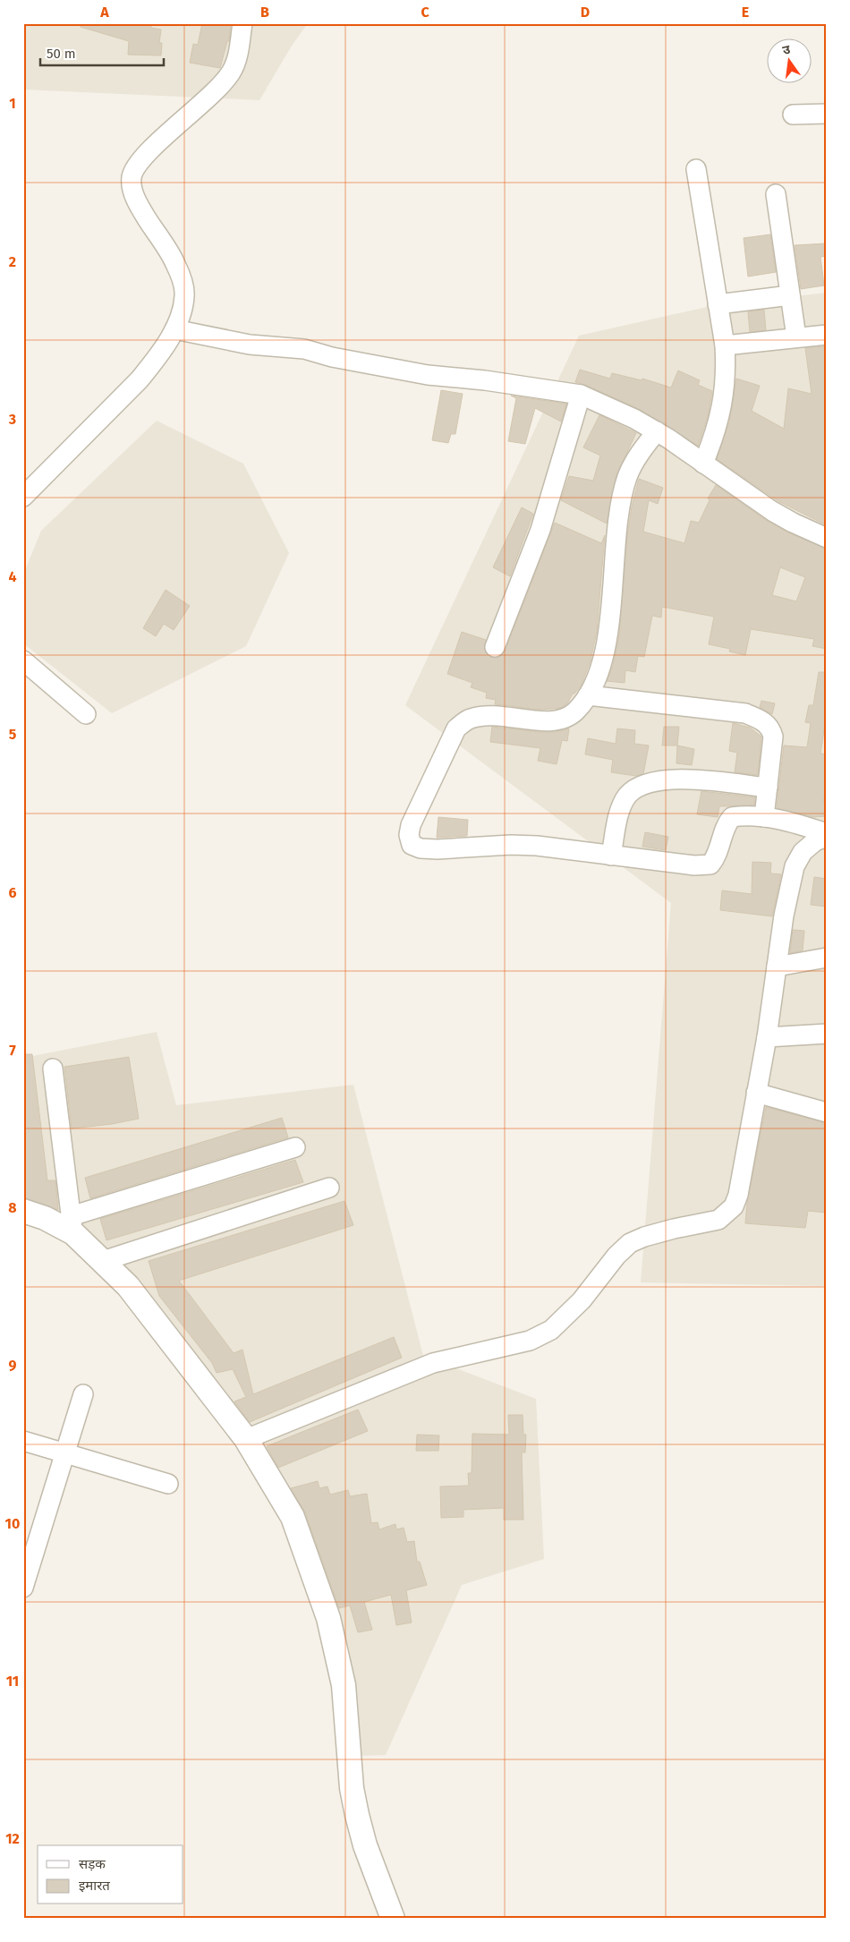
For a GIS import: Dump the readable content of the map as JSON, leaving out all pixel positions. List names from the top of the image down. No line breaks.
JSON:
{"legend":["सड़क","इमारत"],"scale_bar":"50 m","north":"top","grid":{"columns":["A","B","C","D","E"],"rows":["1","2","3","4","5","6","7","8","9","10","11","12"]}}
